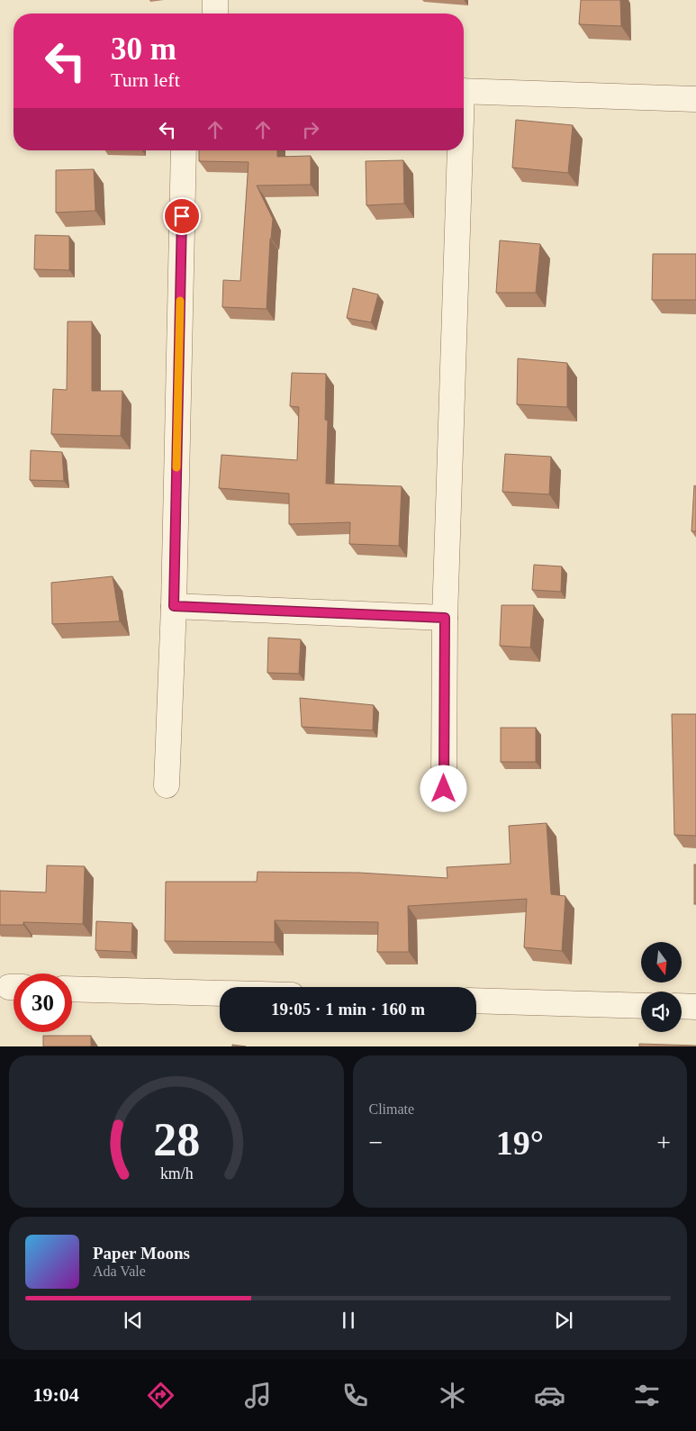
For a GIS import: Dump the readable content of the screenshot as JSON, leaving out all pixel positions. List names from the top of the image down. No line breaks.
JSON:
{"north":"bottom","page":{"turn":["30 m","Turn left"],"limit":"30","trip":"19:05 · 1 min · 160 m","tile":"Climate","heat":["−","19°","+"],"song":["Paper Moons","Ada Vale"],"tabs":"19:04","gauge":["28","km/h"]}}
